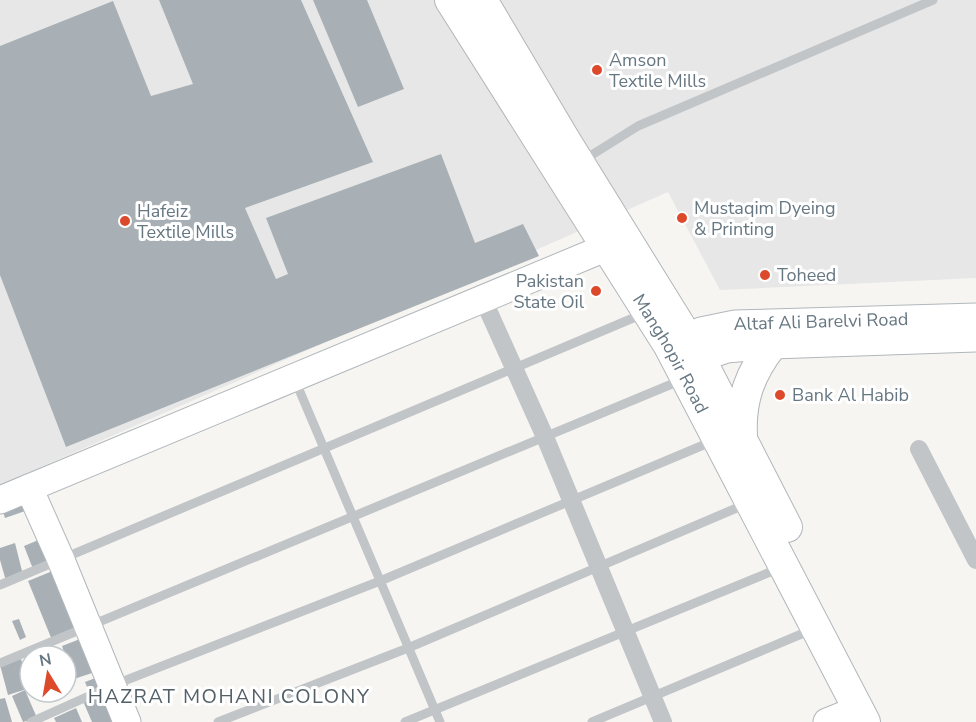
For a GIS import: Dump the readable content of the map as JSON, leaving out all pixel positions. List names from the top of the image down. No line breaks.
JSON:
{"streets":{"main road":["Manghopir Road"],"street":["Altaf Ali Barelvi Road"]},"crossings":[["Altaf Ali Barelvi Road","Manghopir Road"]],"districts":["HAZRAT MOHANI COLONY"],"places":["Amson Textile Mills","Mustaqim Dyeing & Printing","Hafeiz Textile Mills","Toheed","Pakistan State Oil","Bank Al Habib"],"north":"top"}
